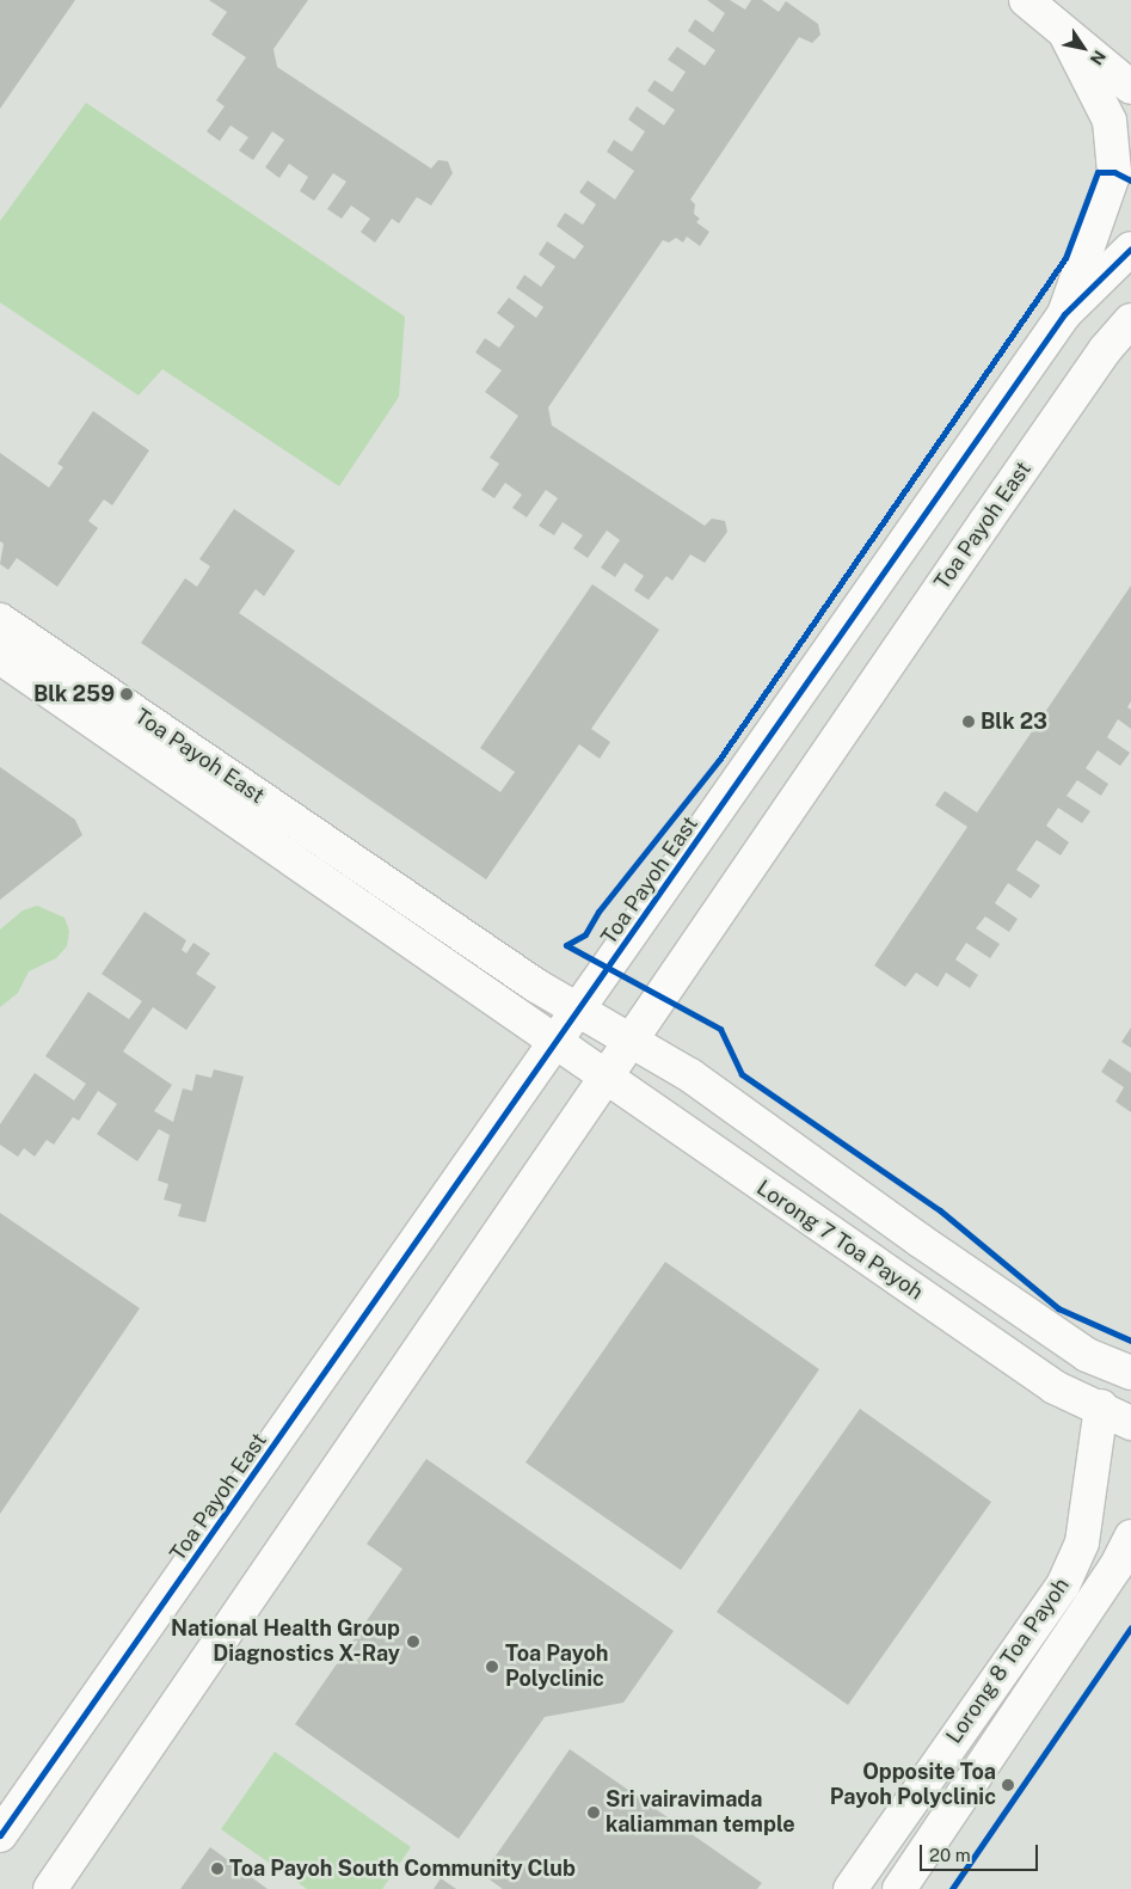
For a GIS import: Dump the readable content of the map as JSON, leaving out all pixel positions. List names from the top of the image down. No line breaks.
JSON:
{"streets":{"street":["Toa Payoh East","Lorong 7 Toa Payoh","Lorong 8 Toa Payoh"]},"crossings":[["Toa Payoh East","Lorong 7 Toa Payoh"],["Lorong 7 Toa Payoh","Lorong 8 Toa Payoh"]],"places":["Blk 259","Blk 23","National Health Group Diagnostics X-Ray","Toa Payoh Polyclinic","Opposite Toa Payoh Polyclinic","Sri vairavimada kaliamman temple","Toa Payoh South Community Club"],"scale_bar":"20 m","north":"bottom right"}
